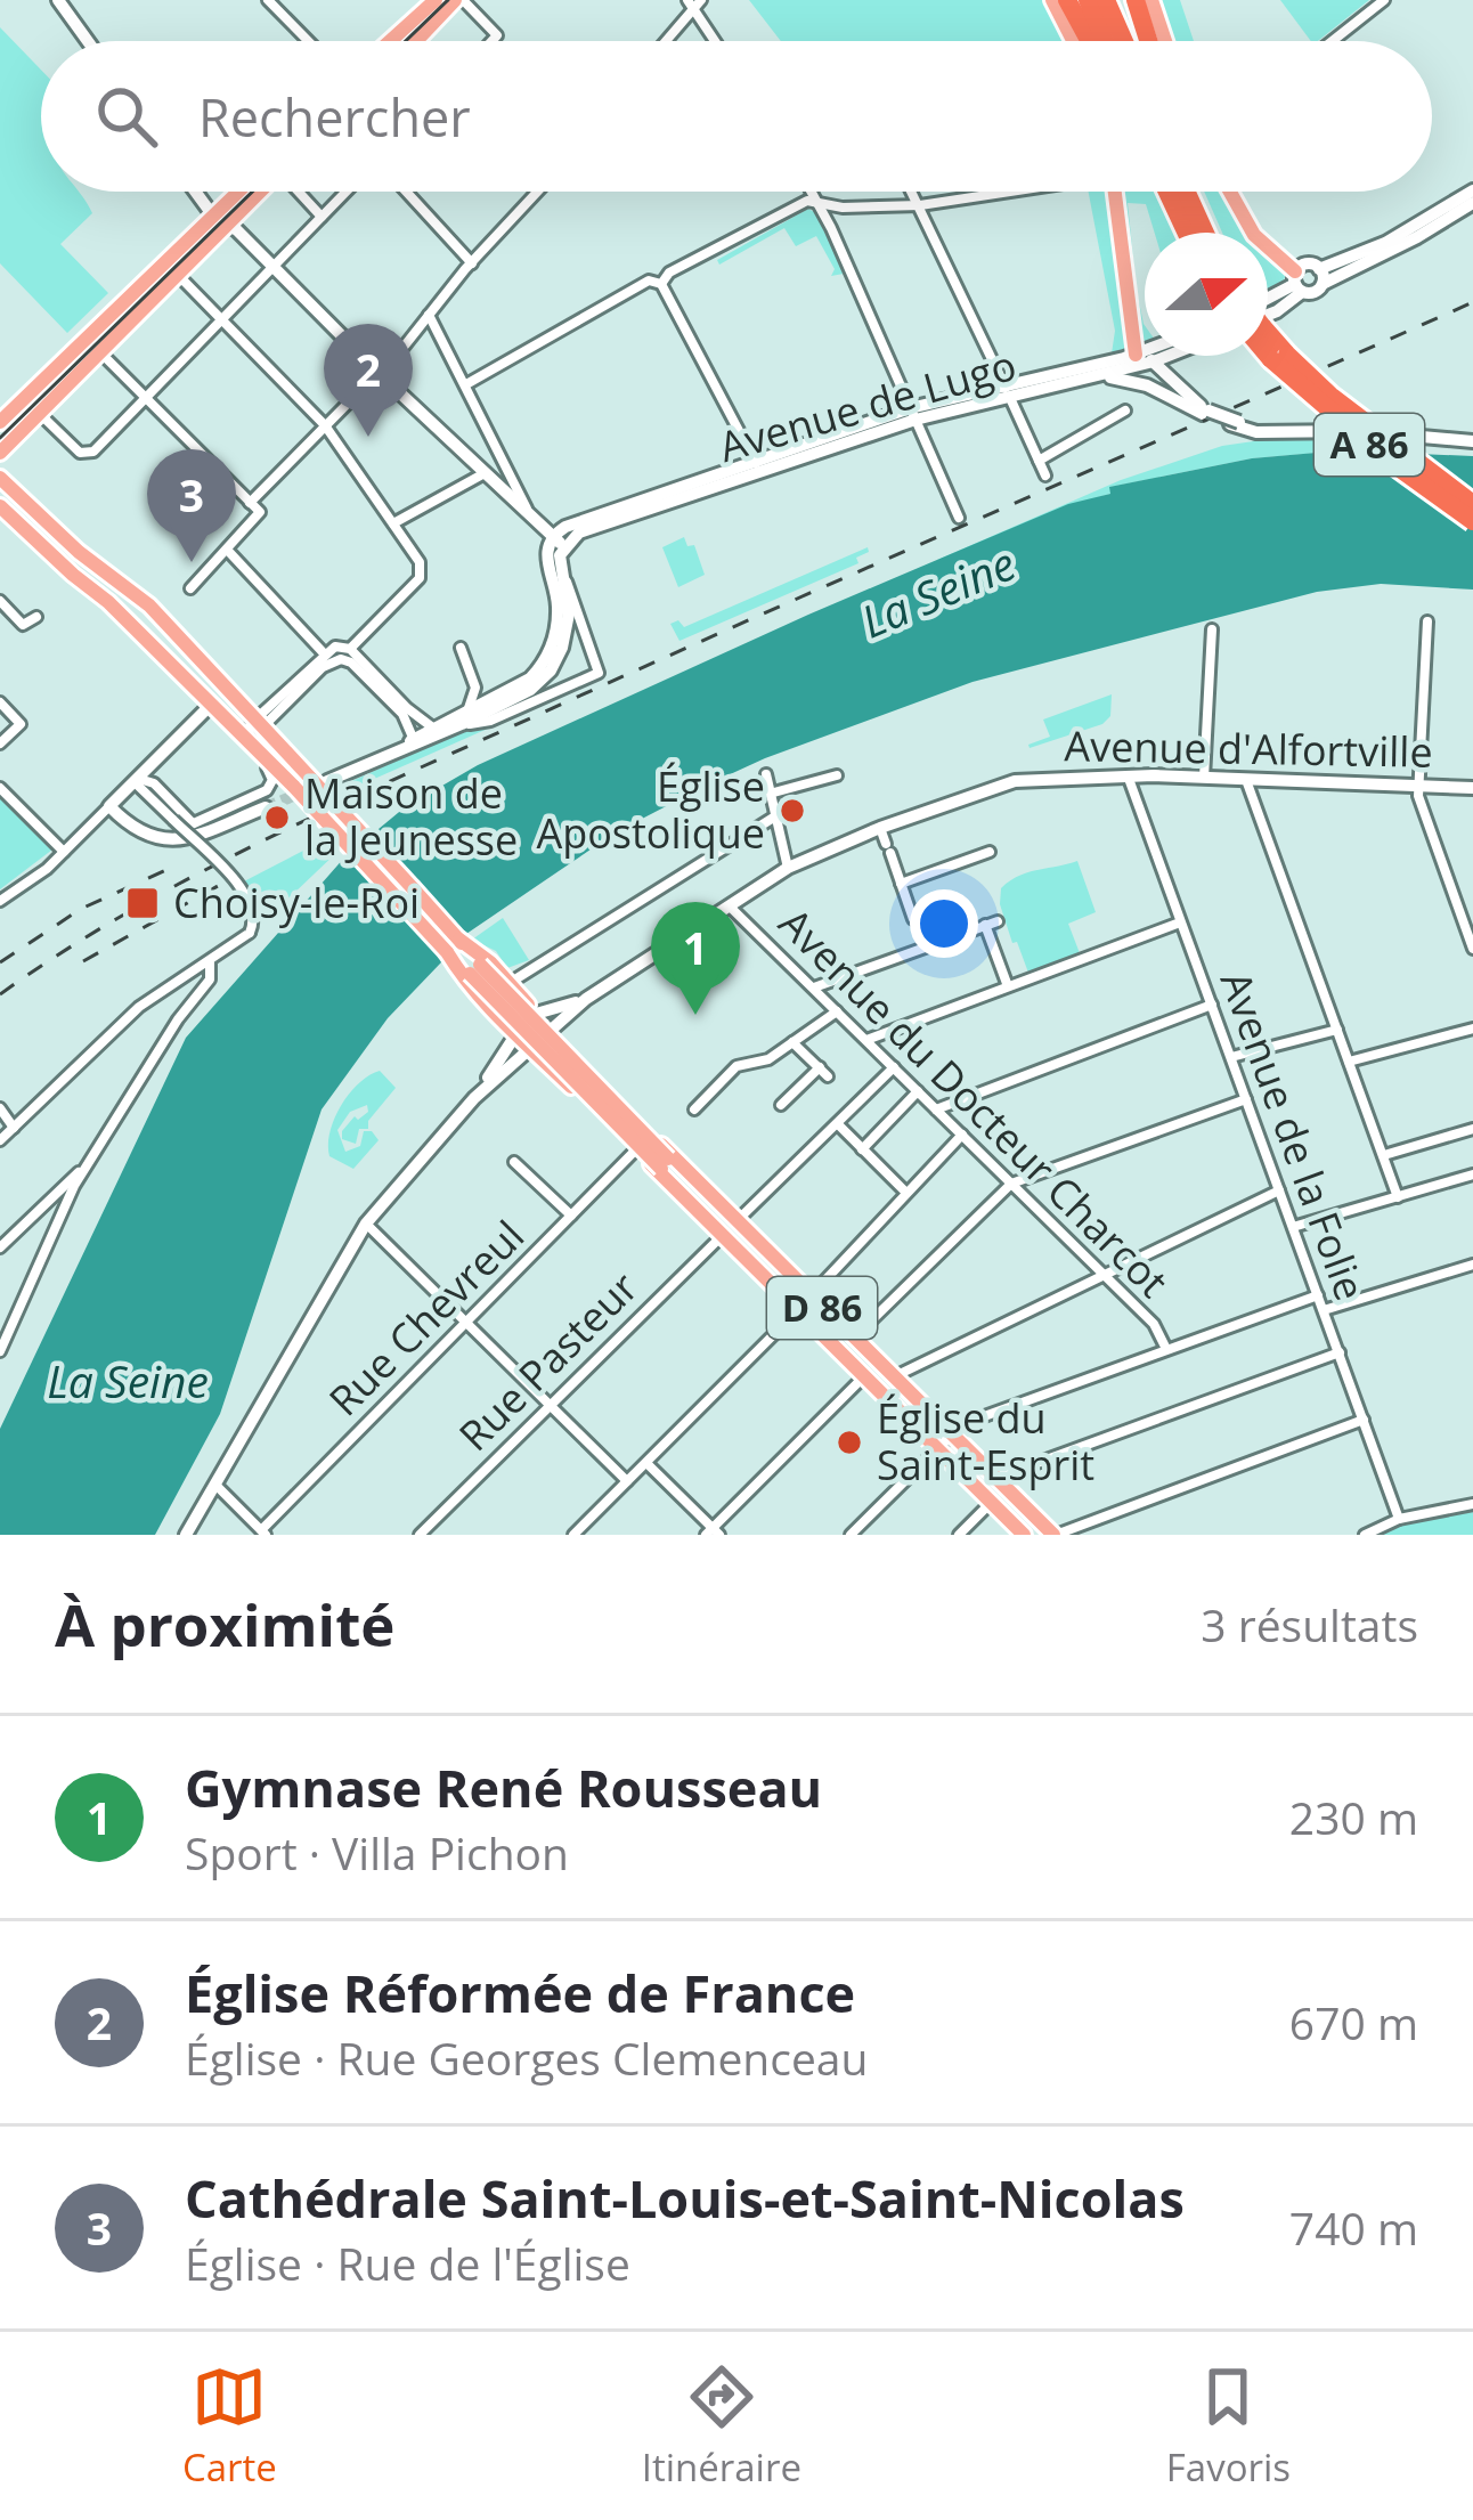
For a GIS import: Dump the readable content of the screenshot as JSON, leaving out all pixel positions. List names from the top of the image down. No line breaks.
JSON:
{"streets":{"highway":["A 86"],"main road":["Avenue de Lugo","Avenue d'Alfortville","D 86"],"street":["Avenue du Docteur Charcot","Avenue de la Folie","Rue Chevreul","Rue Pasteur"]},"crossings":[["Avenue d'Alfortville","Avenue du Docteur Charcot"],["Avenue d'Alfortville","Avenue de la Folie"],["Avenue d'Alfortville","D 86"],["D 86","Rue Chevreul"],["D 86","Rue Pasteur"]],"water":["La Seine"],"places":{"other":["Église Apostolique","Maison de la Jeunesse","Église du Saint-Esprit"],"transit":["Choisy-le-Roi"]},"north":"right","page":{"search":"Rechercher","pins":["2","3","1"],"heading":["À proximité","3 résultats"],"list":[{"mark":"1","name":"Gymnase René Rousseau","note":"Sport · Villa Pichon","value":"230 m"},{"mark":"2","name":"Église Réformée de France","note":"Église · Rue Georges Clemenceau","value":"670 m"},{"mark":"3","name":"Cathédrale Saint-Louis-et-Saint-Nicolas","note":"Église · Rue de l'Église","value":"740 m"}],"nav":["Carte","Itinéraire","Favoris"]}}
